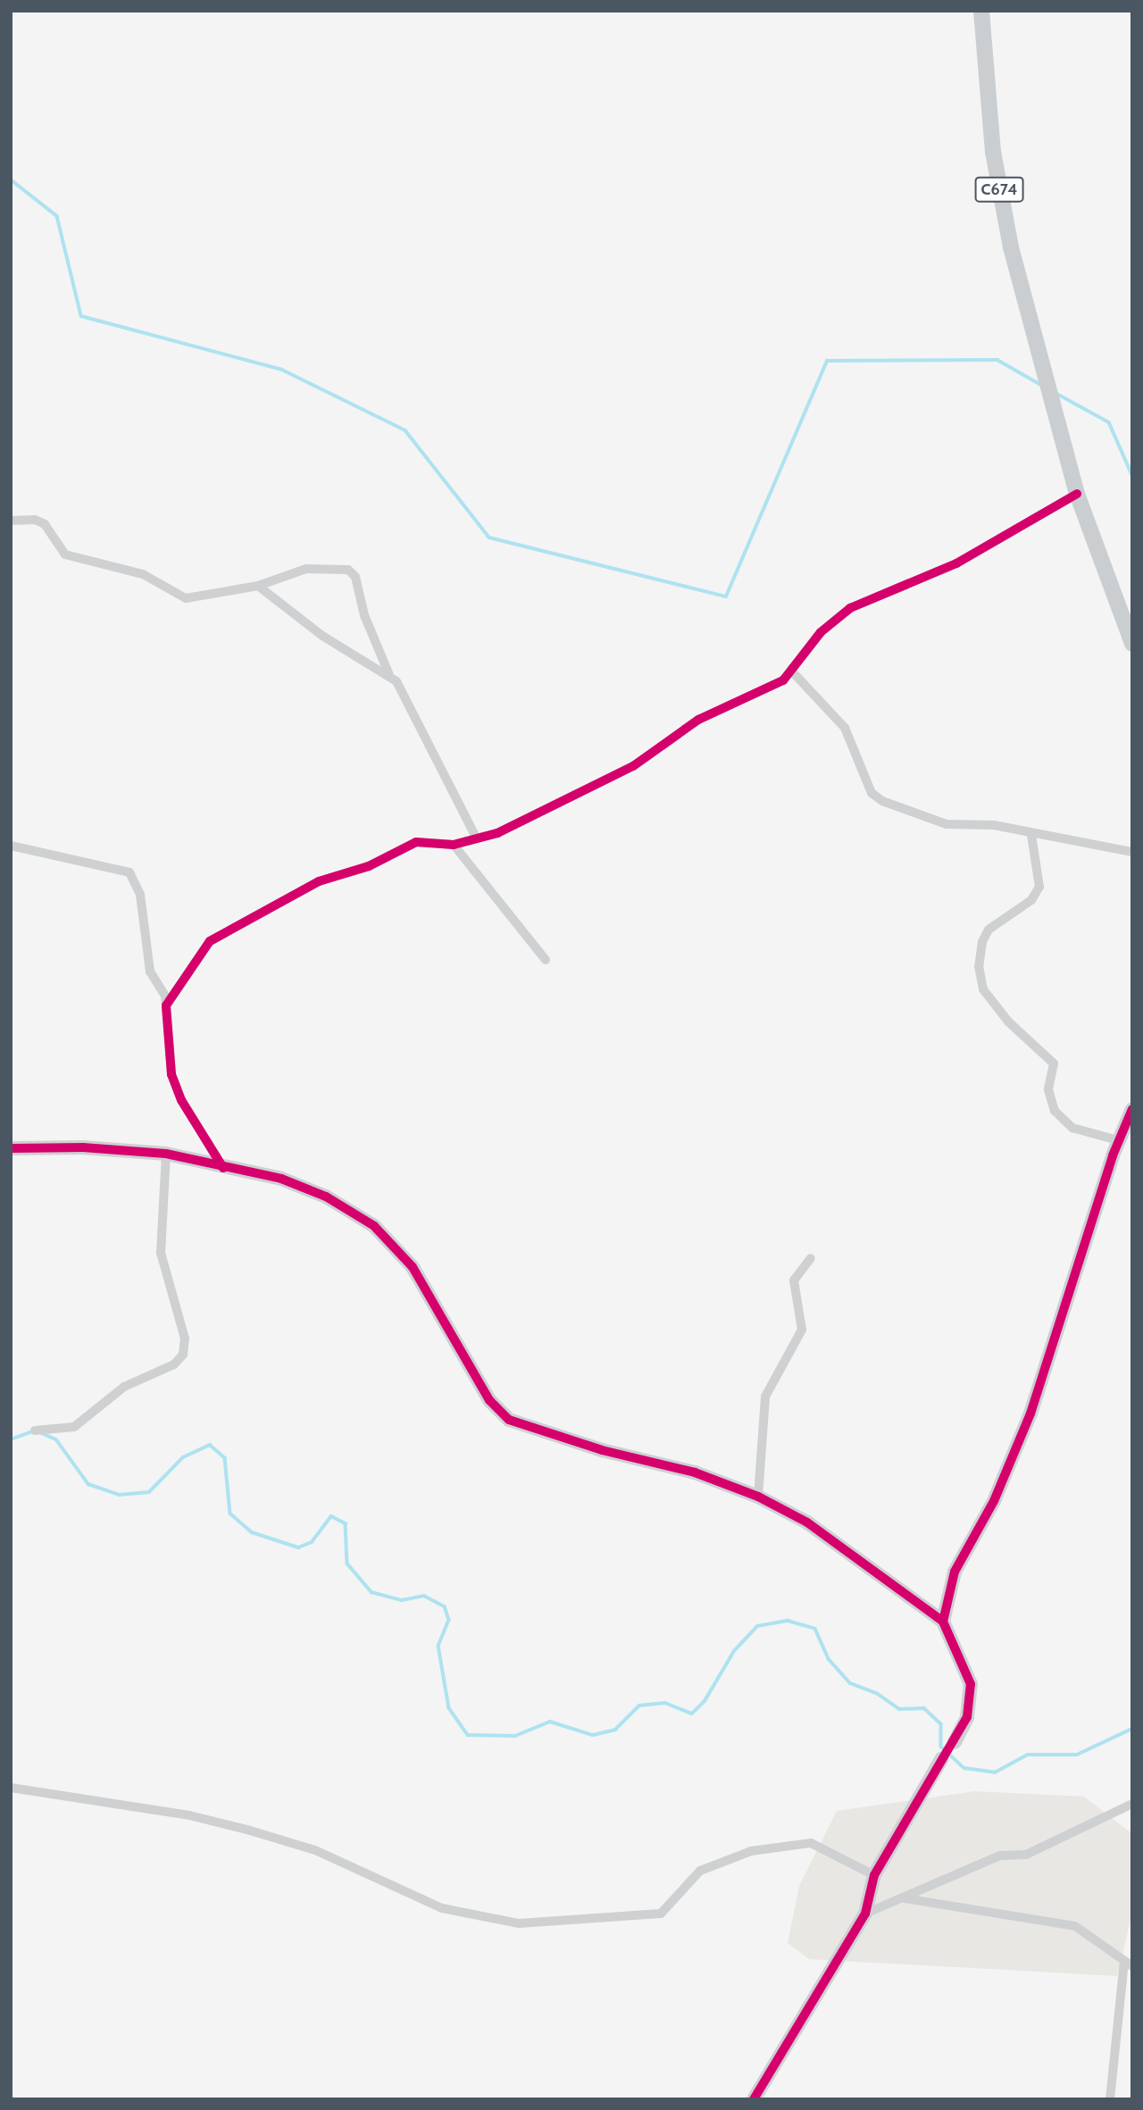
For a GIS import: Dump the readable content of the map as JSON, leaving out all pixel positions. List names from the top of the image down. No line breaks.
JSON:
{"streets":{"main road":["C674"]}}
